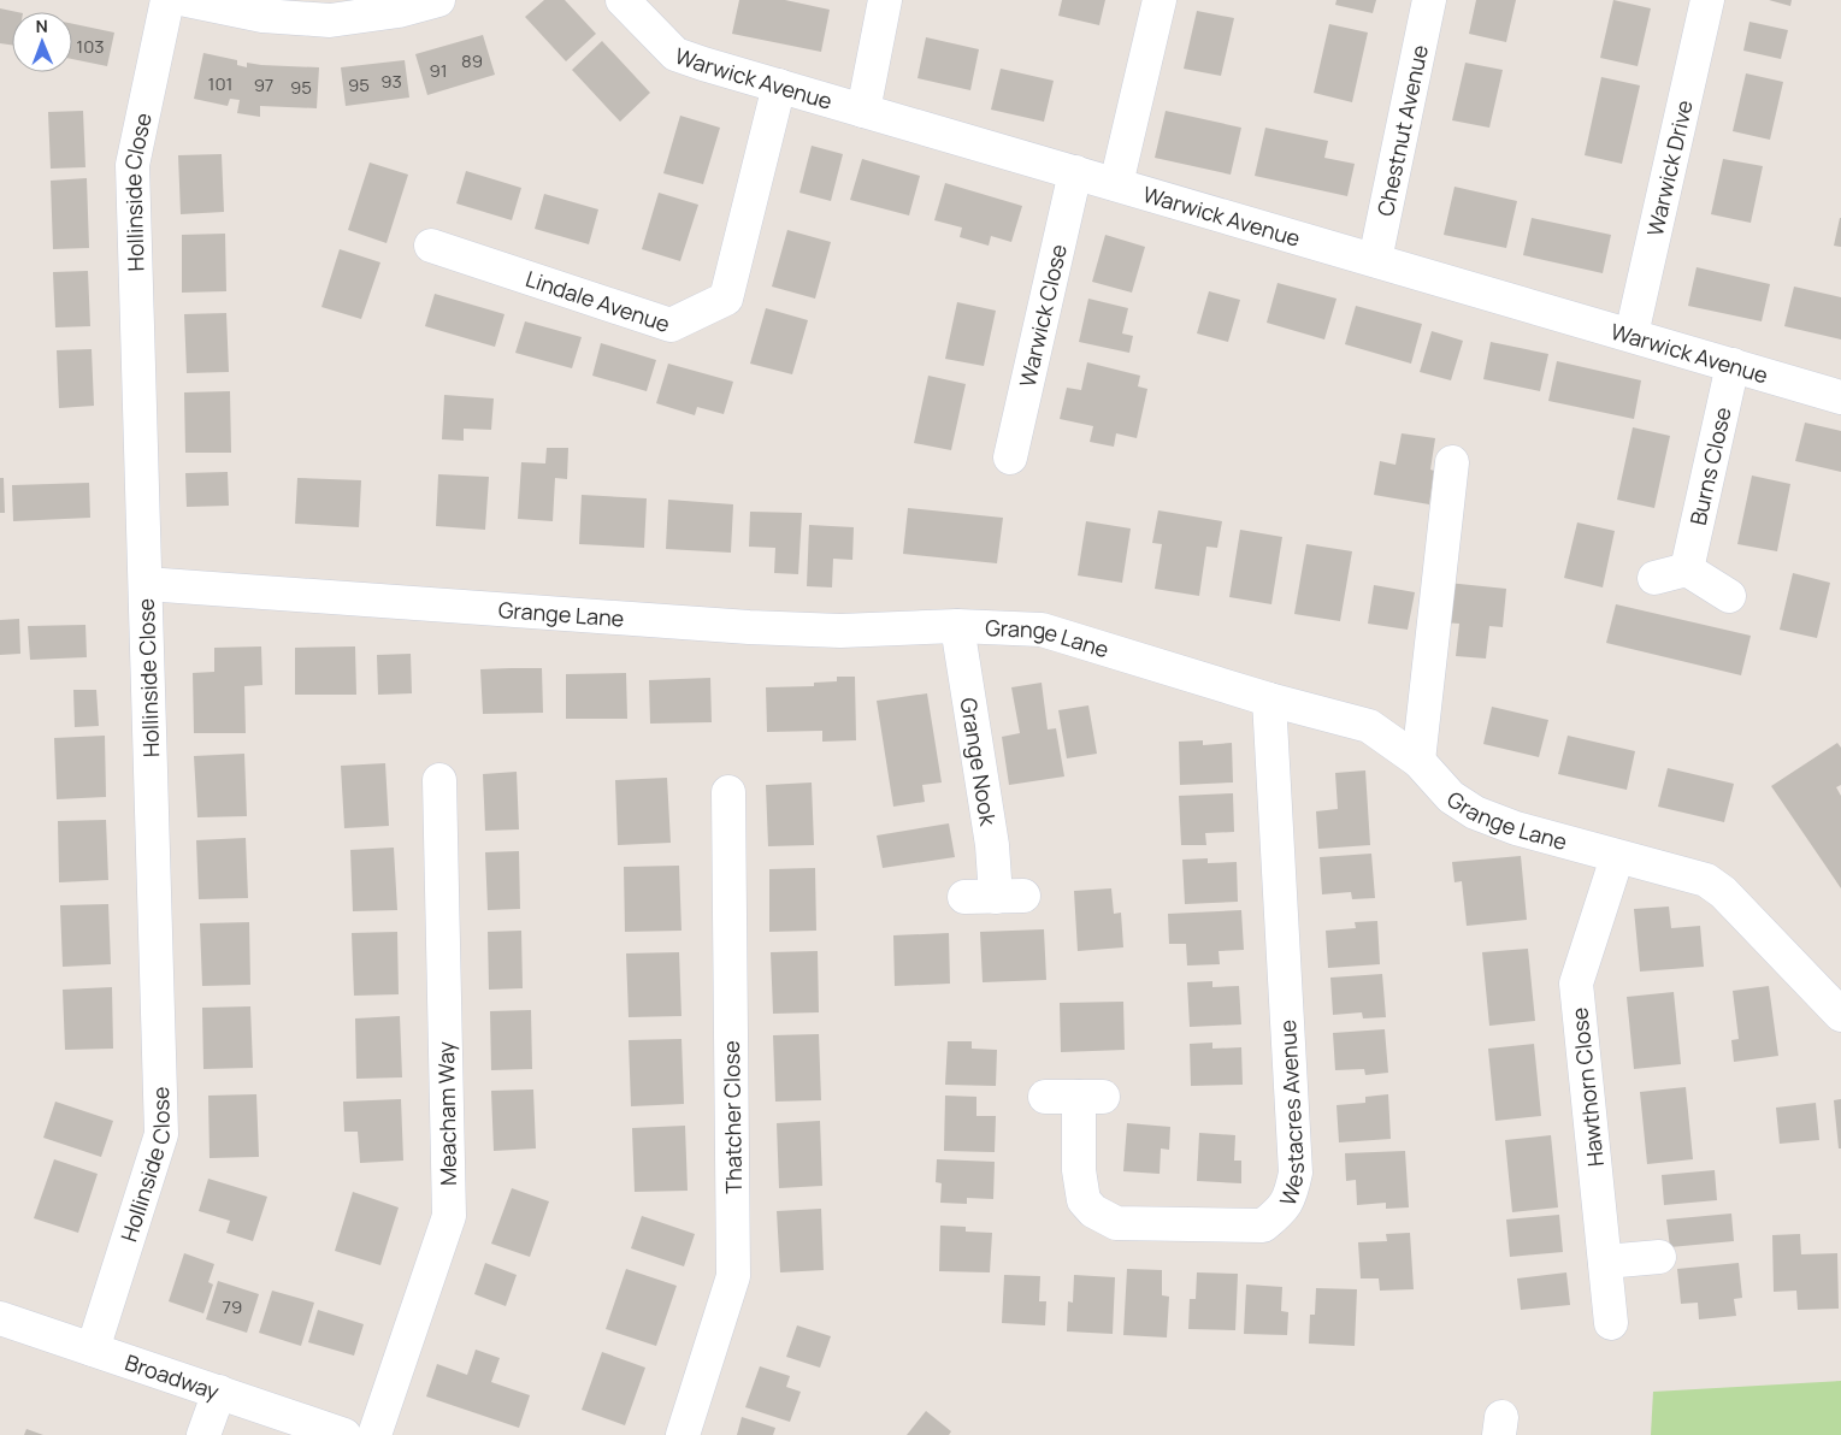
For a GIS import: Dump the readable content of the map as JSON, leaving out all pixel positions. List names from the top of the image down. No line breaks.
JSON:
{"streets":{"street":["Warwick Avenue","Chestnut Avenue","Warwick Drive","Hollinside Close","Lindale Avenue","Warwick Close","Burns Close","Grange Lane","Grange Nook","Hawthorn Close","Westacres Avenue","Meacham Way","Thatcher Close","Broadway"]},"crossings":[["Warwick Avenue","Chestnut Avenue"],["Warwick Avenue","Warwick Drive"],["Warwick Avenue","Lindale Avenue"],["Warwick Avenue","Warwick Close"],["Warwick Avenue","Burns Close"],["Hollinside Close","Grange Lane"],["Hollinside Close","Broadway"],["Grange Lane","Grange Nook"],["Grange Lane","Hawthorn Close"],["Grange Lane","Westacres Avenue"]],"house_numbers":["103","89","91","93","101","97","95","95","79"],"north":"top"}
